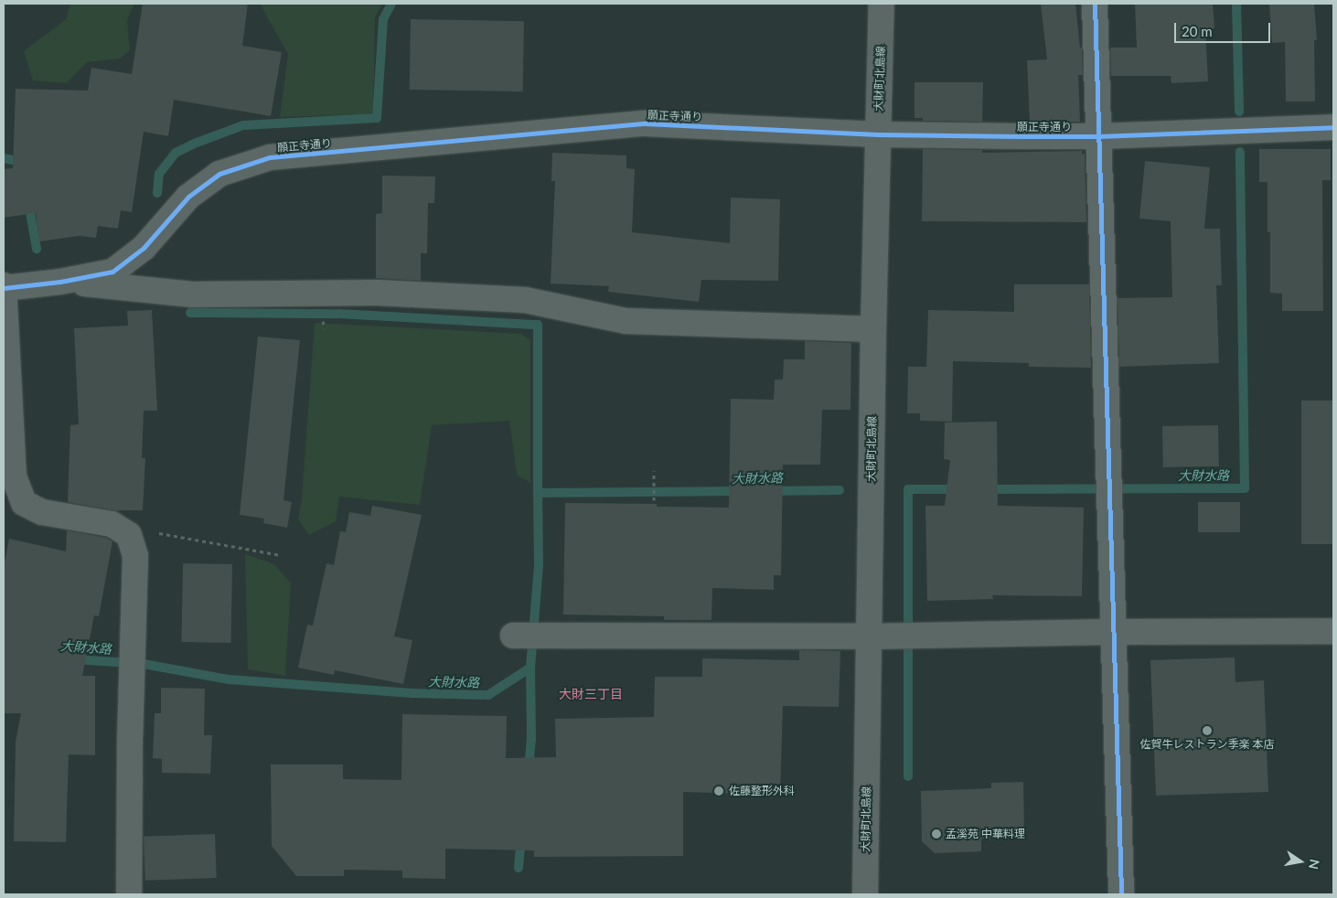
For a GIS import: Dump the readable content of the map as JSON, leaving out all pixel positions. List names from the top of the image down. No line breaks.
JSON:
{"streets":{"street":["大財町北島線","願正寺通り"]},"crossings":[["大財町北島線","願正寺通り"]],"districts":["大財三丁目"],"water":["大財水路"],"places":["佐賀牛レストラン季楽 本店","佐藤整形外科","孟溪苑 中華料理"],"scale_bar":"20 m","north":"right"}
